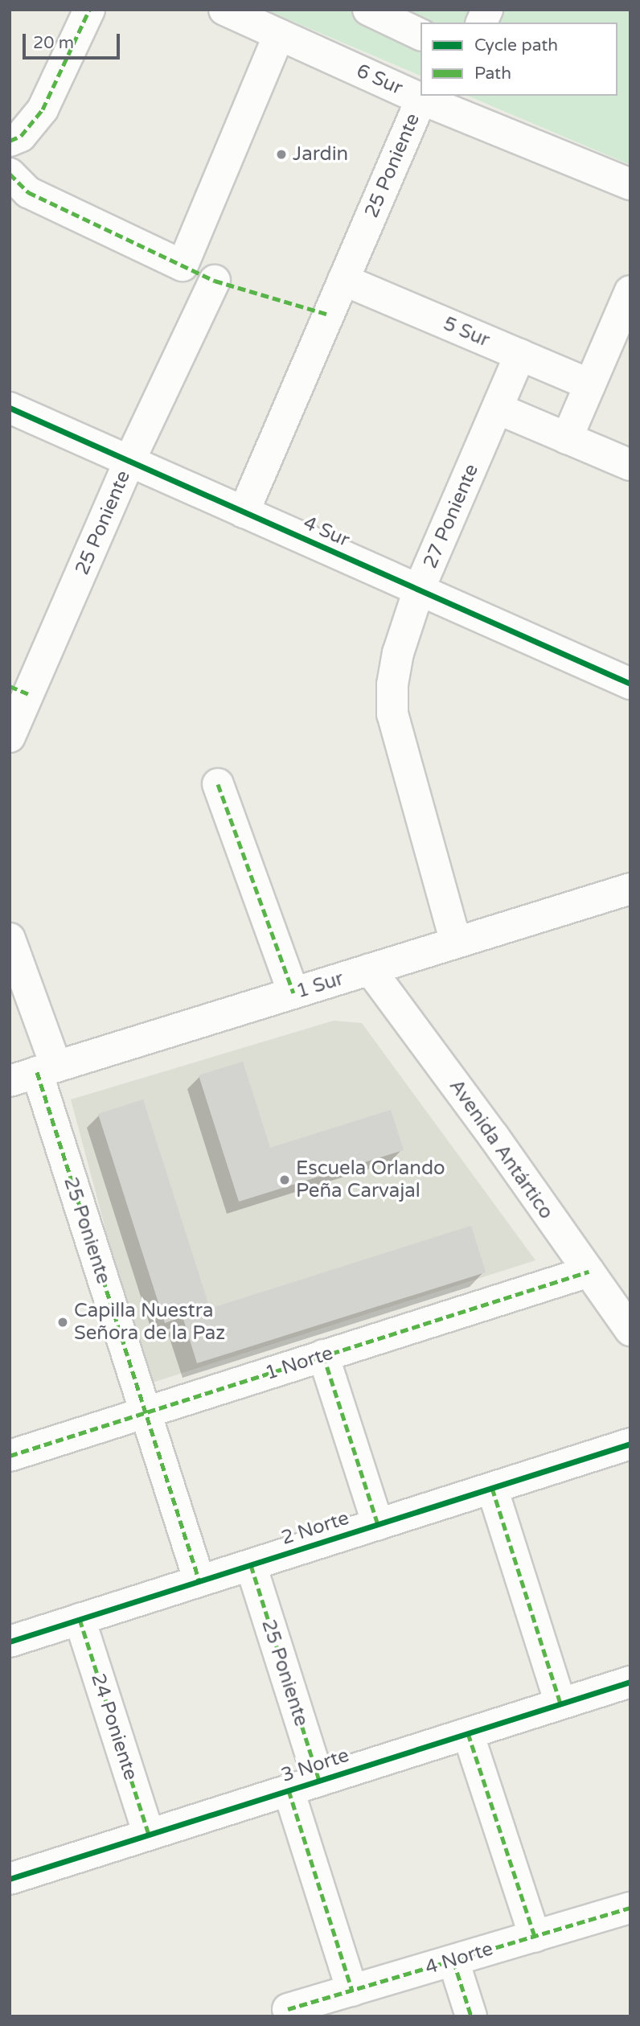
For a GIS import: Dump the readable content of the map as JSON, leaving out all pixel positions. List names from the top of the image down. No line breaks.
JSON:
{"streets":{"street":["6 Sur","25 Poniente","5 Sur","27 Poniente","4 Sur","1 Sur","Avenida Antártico","1 Norte","2 Norte","24 Poniente","3 Norte","4 Norte"]},"crossings":[["6 Sur","25 Poniente"],["25 Poniente","5 Sur"],["25 Poniente","4 Sur"],["25 Poniente","1 Sur"],["25 Poniente","1 Norte"],["25 Poniente","2 Norte"],["25 Poniente","3 Norte"],["5 Sur","27 Poniente"],["27 Poniente","4 Sur"],["27 Poniente","1 Sur"],["1 Sur","Avenida Antártico"],["Avenida Antártico","1 Norte"],["2 Norte","24 Poniente"],["24 Poniente","3 Norte"]],"places":["Jardin","Escuela Orlando Peña Carvajal","Capilla Nuestra Señora de la Paz"],"legend":["Cycle path","Path"],"scale_bar":"20 m"}
